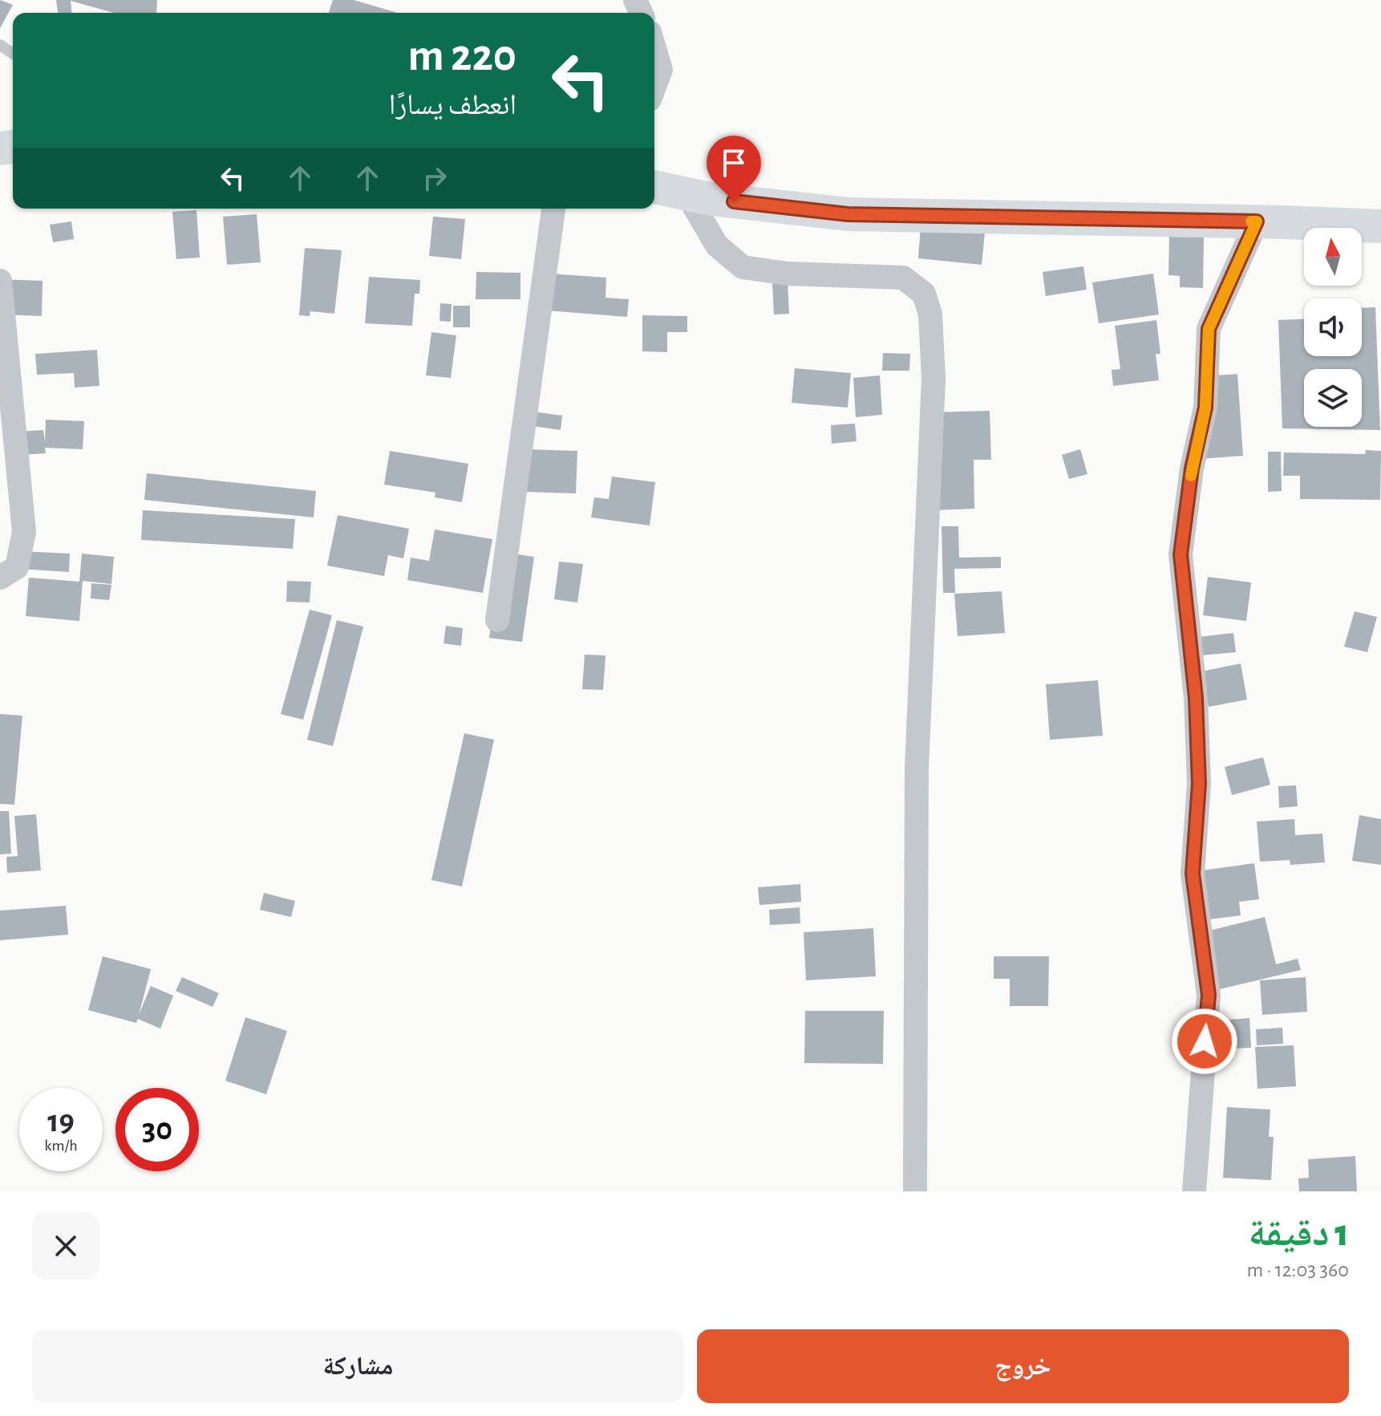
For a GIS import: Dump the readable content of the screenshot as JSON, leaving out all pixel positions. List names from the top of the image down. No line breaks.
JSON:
{"north":"top","page":{"turn":["220 m","انعطف يسارًا"],"speed":"19 km/h","limit":"30","heading":["1 دقيقة","360 m · 12:03"],"buttons":["خروج","مشاركة"]}}
